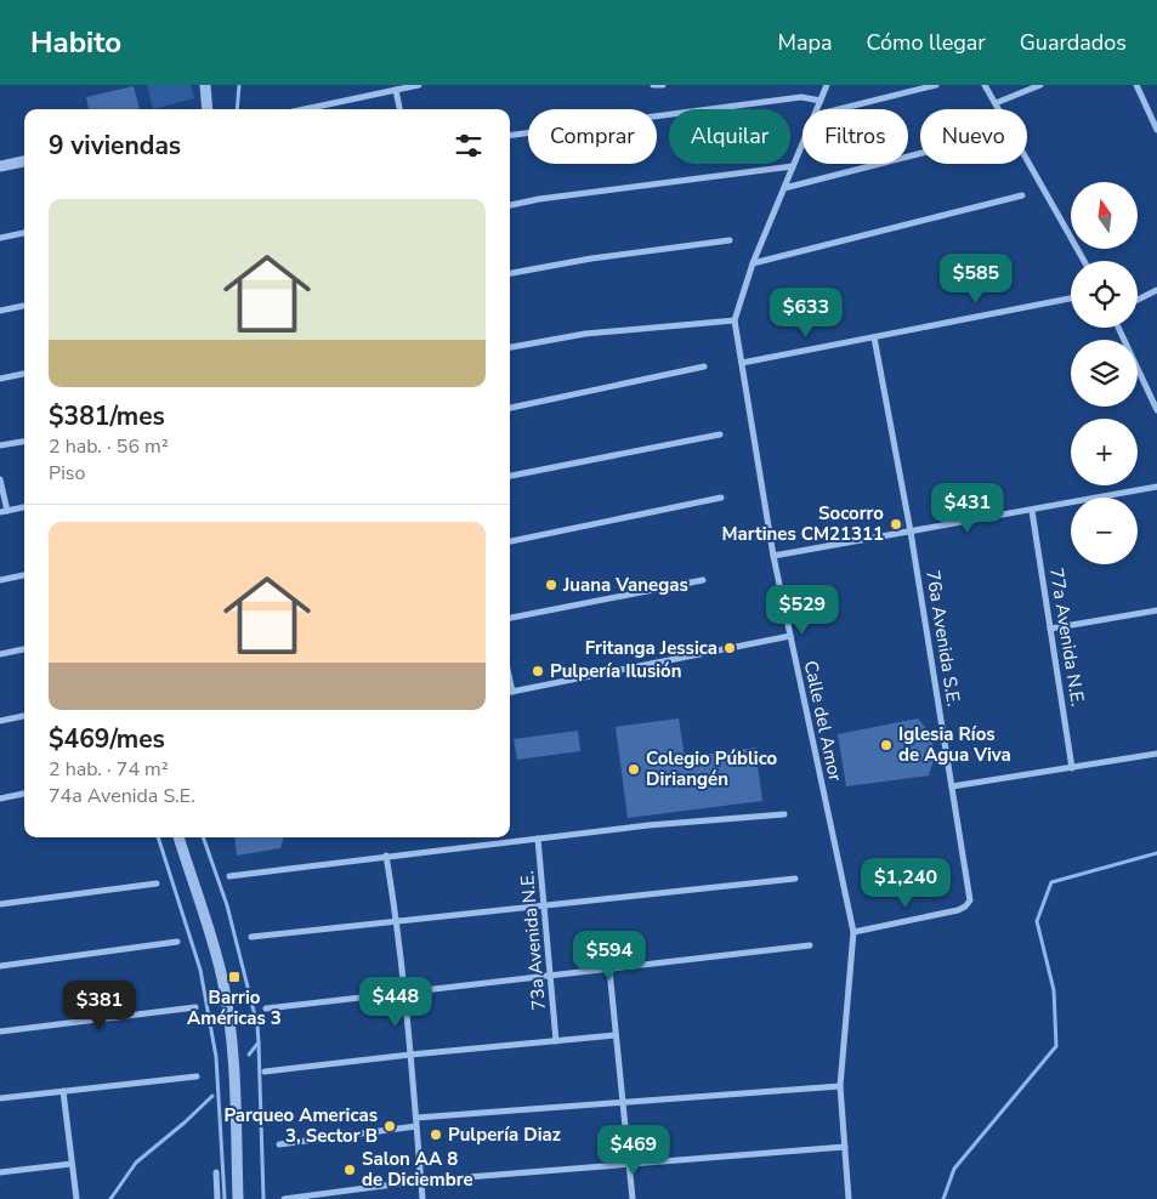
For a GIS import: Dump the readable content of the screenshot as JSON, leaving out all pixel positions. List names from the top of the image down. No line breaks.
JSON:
{"streets":{"street":["77a Avenida N.E.","76a Avenida S.E.","Calle del Amor","73a Avenida N.E."]},"crossings":[["76a Avenida S.E.","Calle del Amor"]],"places":{"other":["Socorro Martines CM21311","Juana Vanegas","Fritanga Jessica","Pulpería Ilusión","Iglesia Ríos de Agua Viva","Colegio Público Diriangén","Parqueo Americas 3, Sector B","Pulpería Diaz","Salon AA 8 de Diciembre"],"transit":["Barrio Américas 3"]},"north":"top","page":{"header":"Habito","nav":["Mapa","Cómo llegar","Guardados"],"chip":["Comprar","Alquilar","Filtros","Nuevo"],"heading":"9 viviendas","map_buttons":["+","−"],"list":[{"name":"$381/mes","note":"2 hab. · 56 m² · Piso"},{"name":"$469/mes","note":"2 hab. · 74 m² · 74a Avenida S.E."}],"price":["$585","$633","$431","$529","$1,240","$594","$448","$381","$469"]}}
